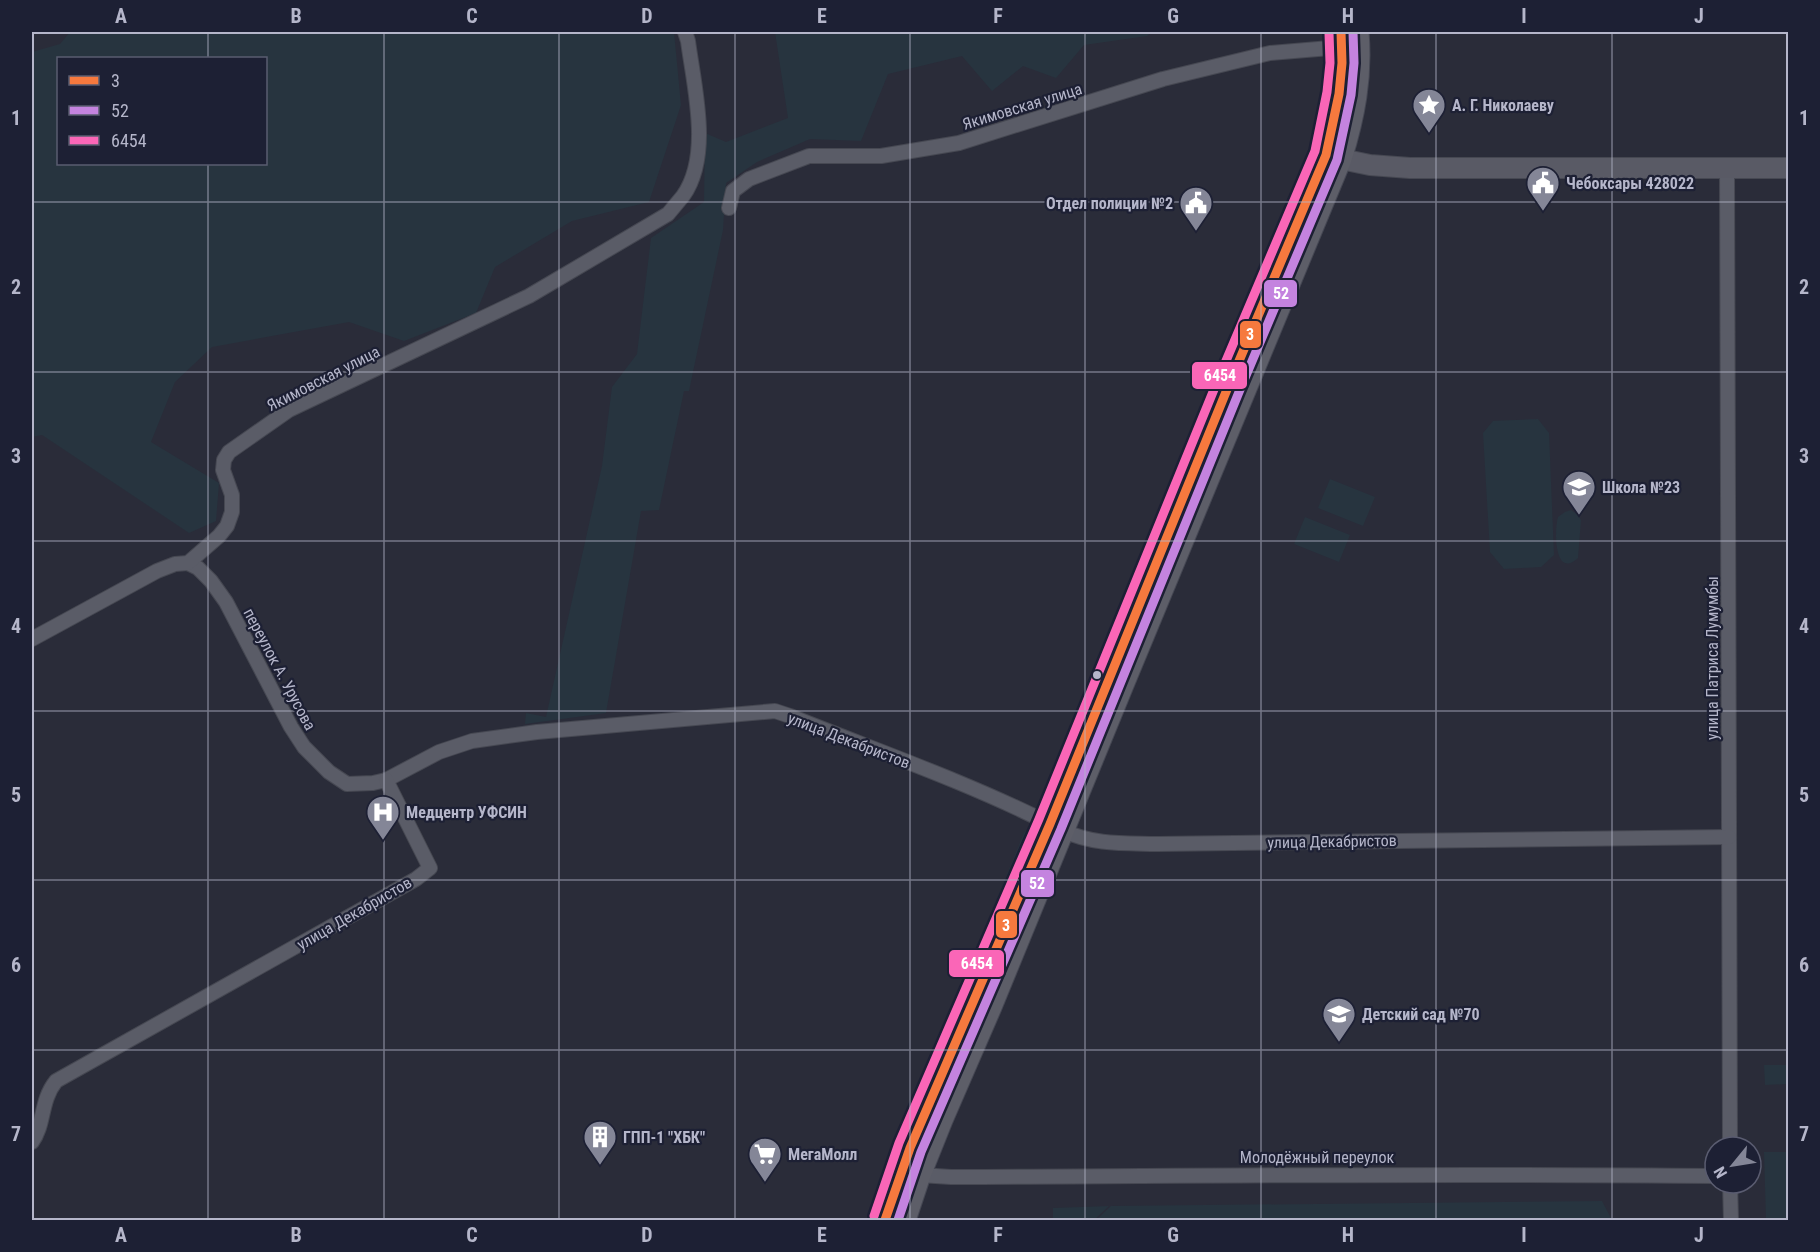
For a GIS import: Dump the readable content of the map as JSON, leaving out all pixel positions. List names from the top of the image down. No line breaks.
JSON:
{"streets":{"street":["Якимовская улица","улица Патриса Лумумбы","переулок А. Урусова","улица Декабристов","Молодёжный переулок"]},"crossings":[["Якимовская улица","переулок А. Урусова"],["улица Патриса Лумумбы","улица Декабристов"],["переулок А. Урусова","улица Декабристов"]],"places":{"place":["А. Г. Николаеву"],"public building":["Чебоксары 428022","Отдел полиции №2"],"school or university":["Школа №23","Детский сад №70"],"hospital":["Медцентр УФСИН"],"building":["ГПП-1 \"ХБК\""],"supermarket":["МегаМолл"]},"lines":["transit line 3","transit line 52","transit line 6454"],"legend":["3","52","6454"],"north":"bottom left","grid":{"columns":["A","B","C","D","E","F","G","H","I","J"],"rows":["1","2","3","4","5","6","7"]}}
